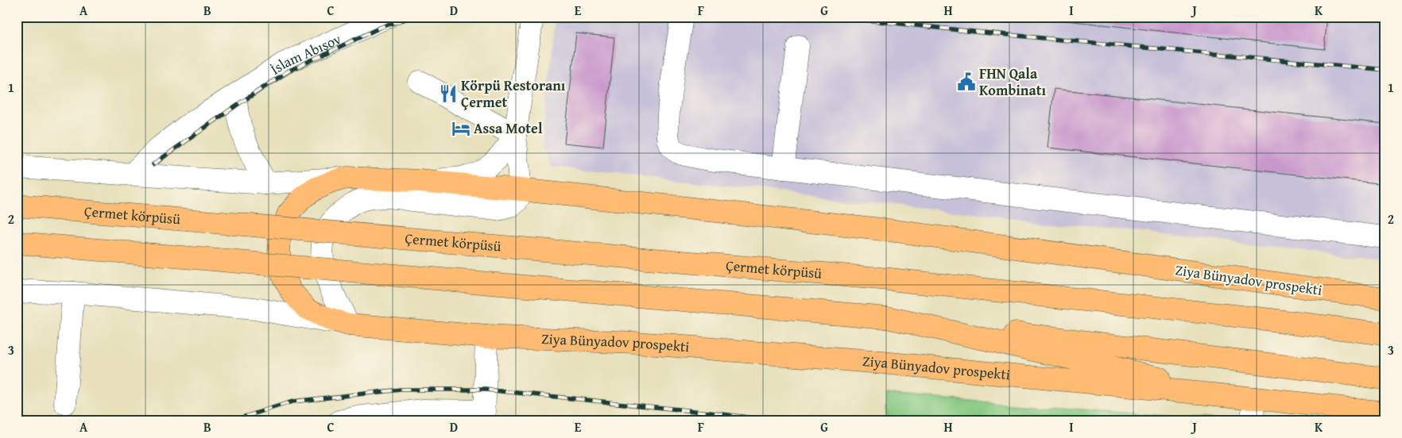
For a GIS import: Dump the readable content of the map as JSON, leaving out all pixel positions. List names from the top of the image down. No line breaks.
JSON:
{"streets":{"main road":["Çermet körpüsü","Ziya Bünyadov prospekti"],"street":["İslam Abışov"]},"places":{"public building":["FHN Qala Kombinatı"],"restaurant":["Körpü Restoranı Çermet"],"hotel":["Assa Motel"]},"grid":{"columns":["A","B","C","D","E","F","G","H","I","J","K"],"rows":["1","2","3"]}}
